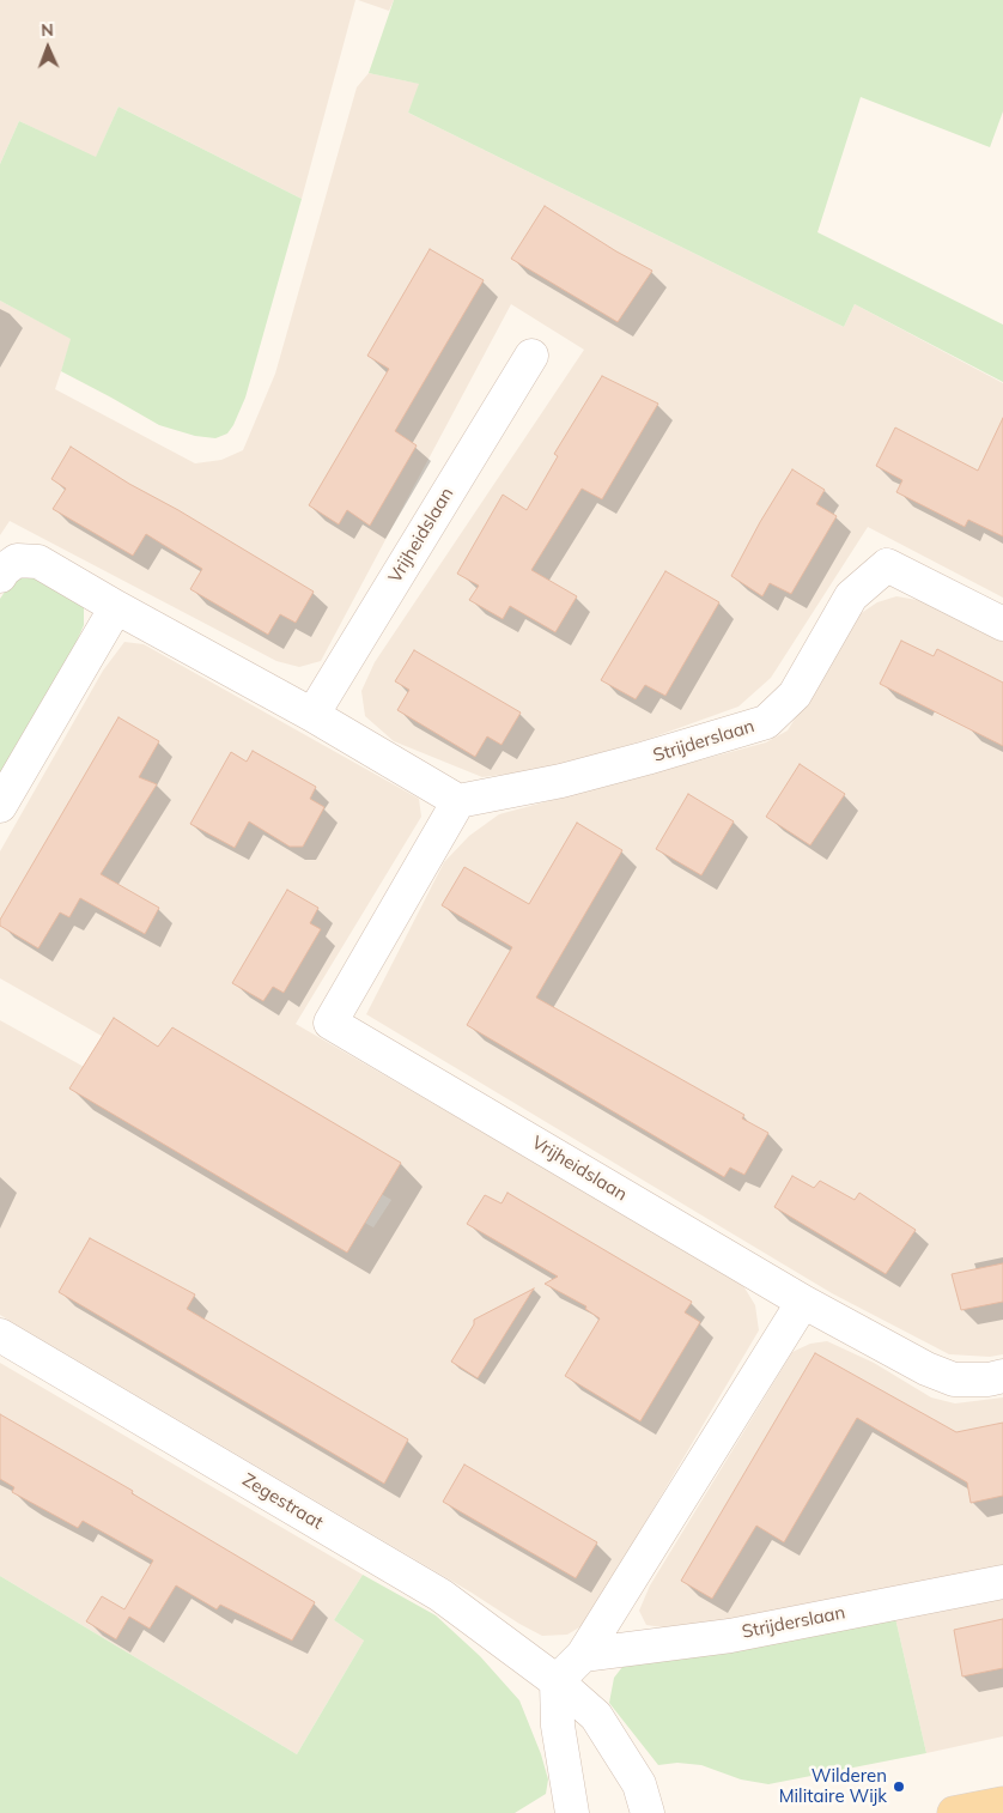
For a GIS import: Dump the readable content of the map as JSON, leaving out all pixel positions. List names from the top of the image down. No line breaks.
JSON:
{"streets":{"street":["Vrijheidslaan","Strijderslaan","Zegestraat"]},"crossings":[["Vrijheidslaan","Strijderslaan"]],"places":["Wilderen Militaire Wijk"],"north":"top"}
